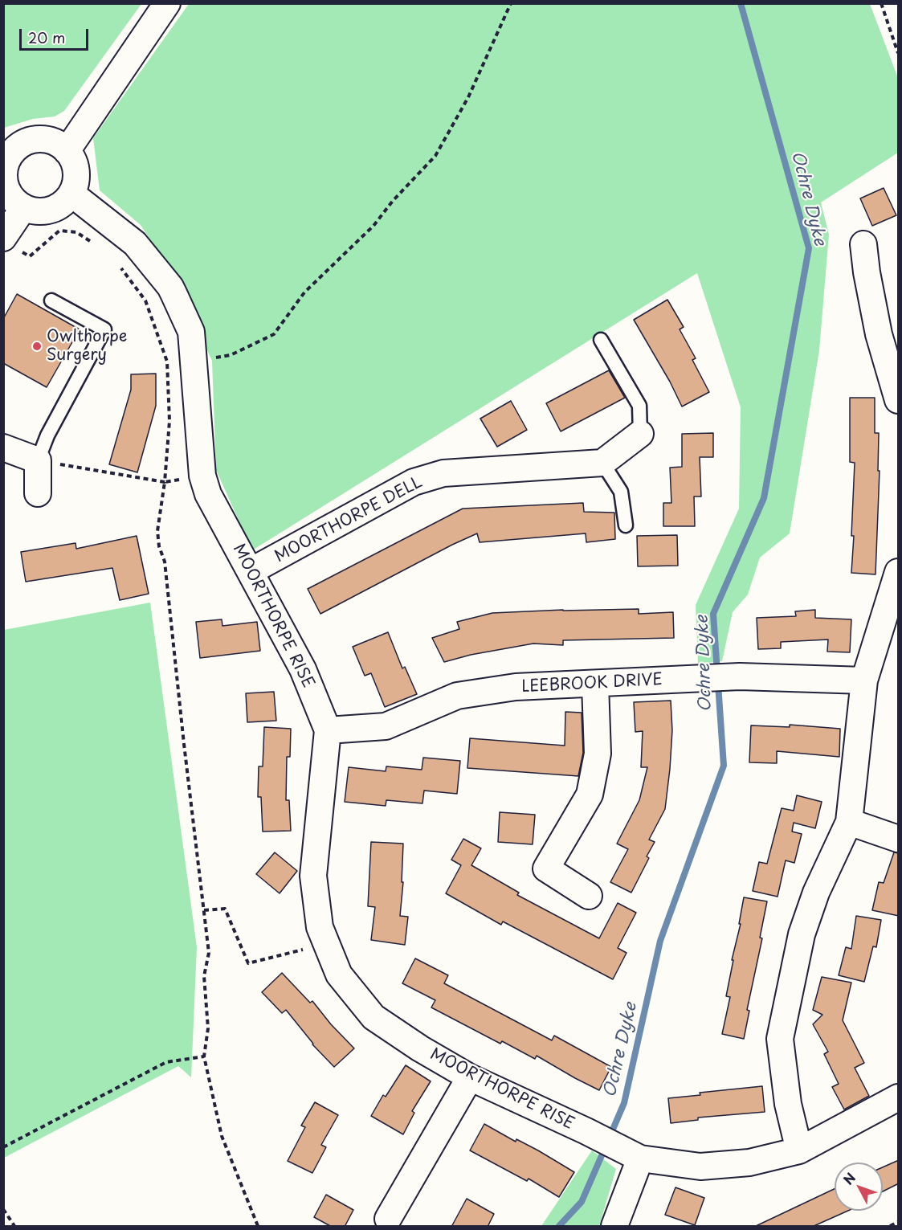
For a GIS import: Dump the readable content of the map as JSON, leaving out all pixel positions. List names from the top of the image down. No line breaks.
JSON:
{"streets":{"street":["MOORTHORPE DELL","MOORTHORPE RISE","LEEBROOK DRIVE"]},"crossings":[["MOORTHORPE DELL","MOORTHORPE RISE"],["MOORTHORPE RISE","LEEBROOK DRIVE"]],"water":["Ochre Dyke"],"places":["Owlthorpe Surgery"],"scale_bar":"20 m","north":"top left"}
